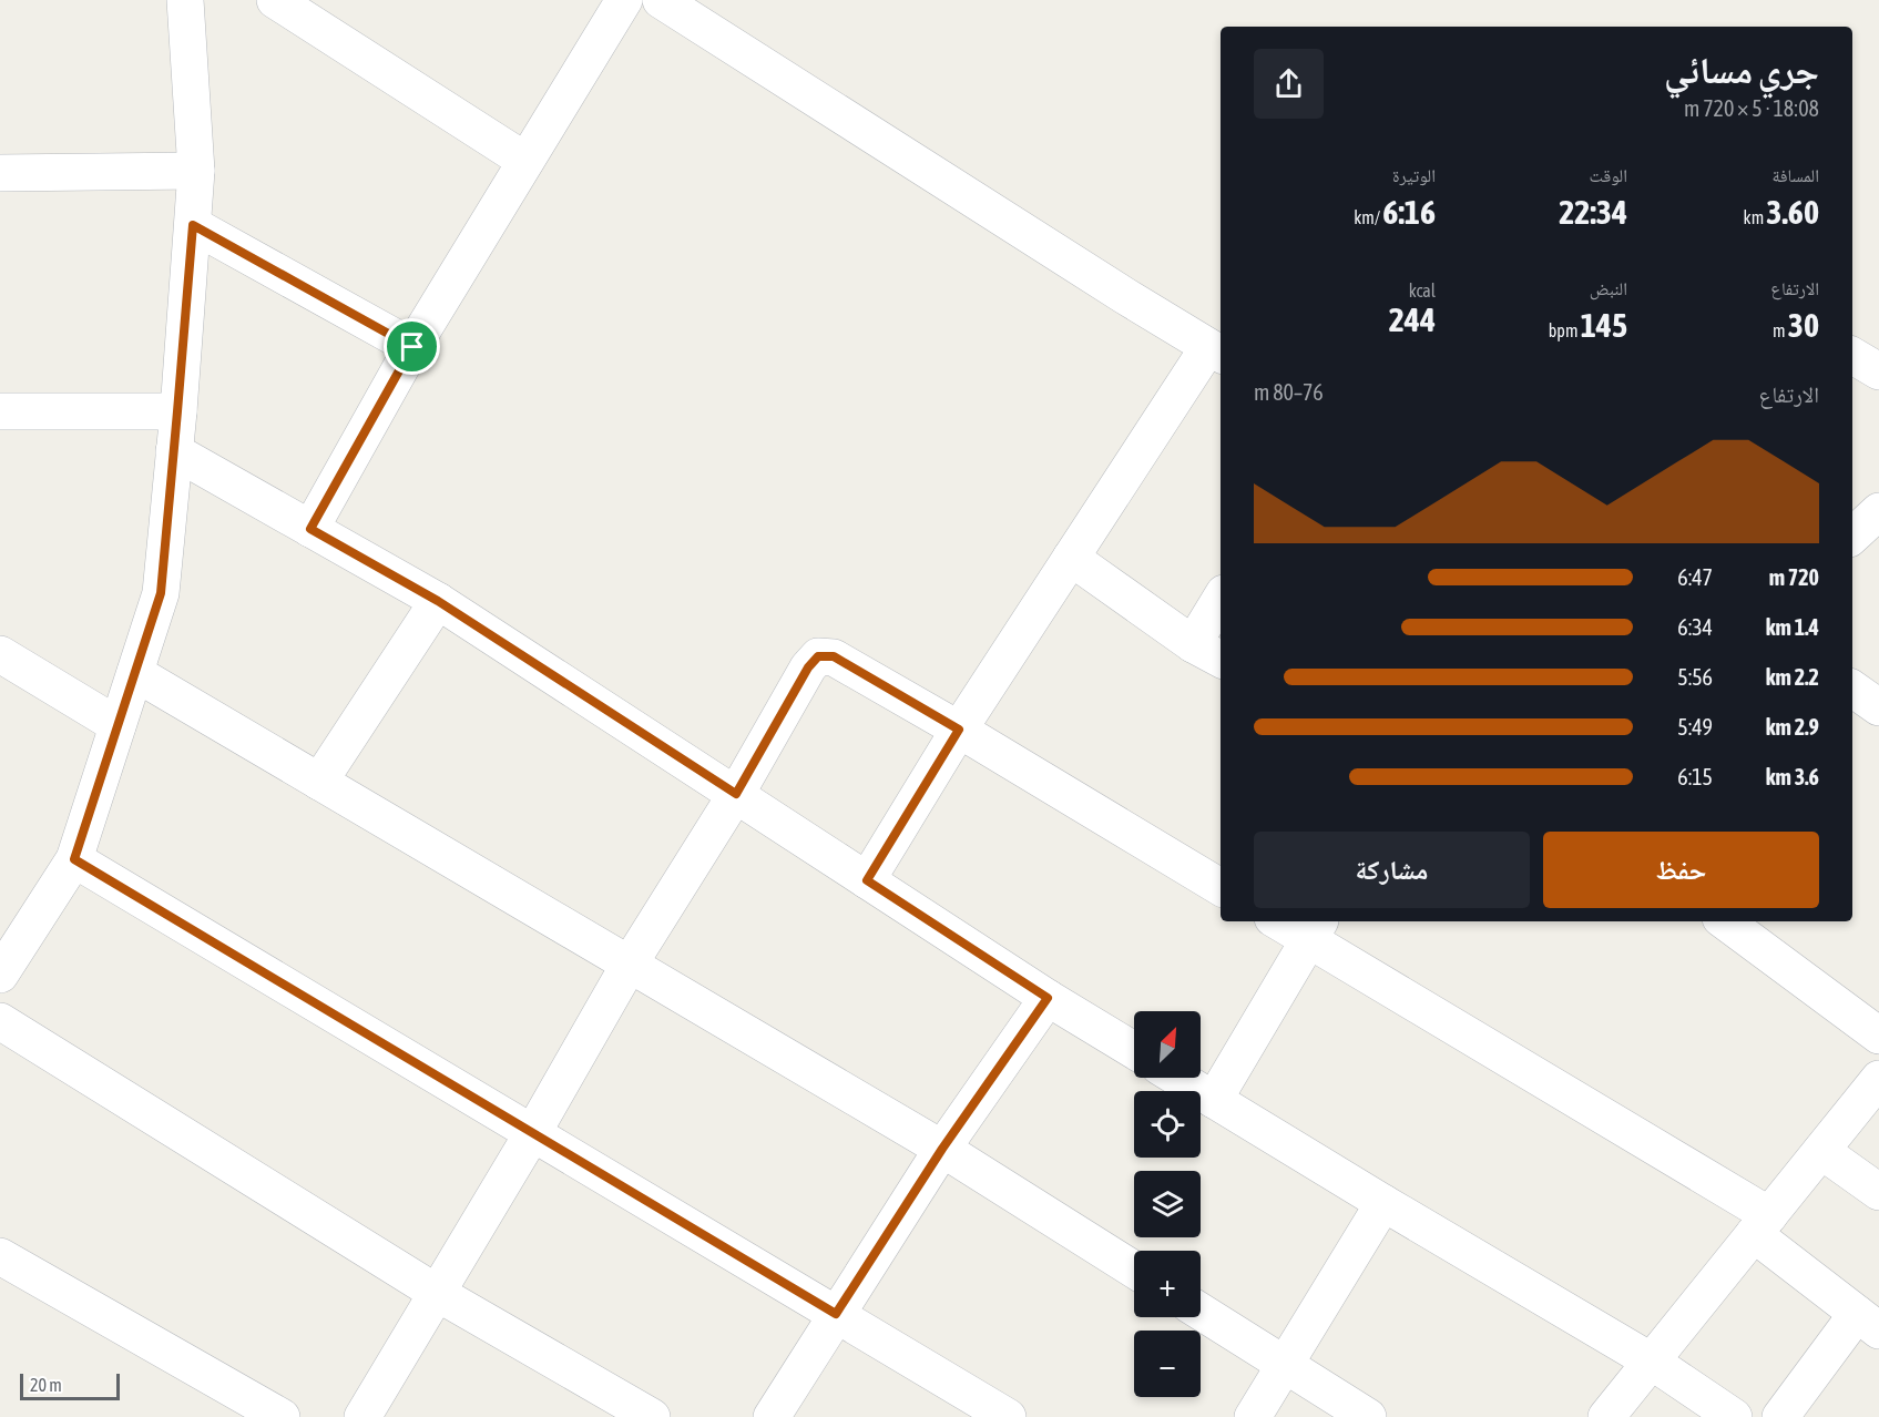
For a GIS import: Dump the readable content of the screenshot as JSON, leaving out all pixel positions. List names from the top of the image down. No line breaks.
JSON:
{"scale_bar":"20 m","north":"top right","page":{"heading":["جري مسائي","18:08 · 5 × 720 m"],"stats":[["المسافة","3.60 km"],["الوقت","22:34"],["الوتيرة","6:16 /km"],["الارتفاع","30 m"],["النبض","145 bpm"],["kcal","244"]],"chart":["الارتفاع","76–80 m"],"list":[{"name":"720 m","note":"6:47"},{"name":"1.4 km","note":"6:34"},{"name":"2.2 km","note":"5:56"},{"name":"2.9 km","note":"5:49"},{"name":"3.6 km","note":"6:15"}],"buttons":["حفظ","مشاركة"],"map_buttons":["+","−"],"scale":"20 m"}}
